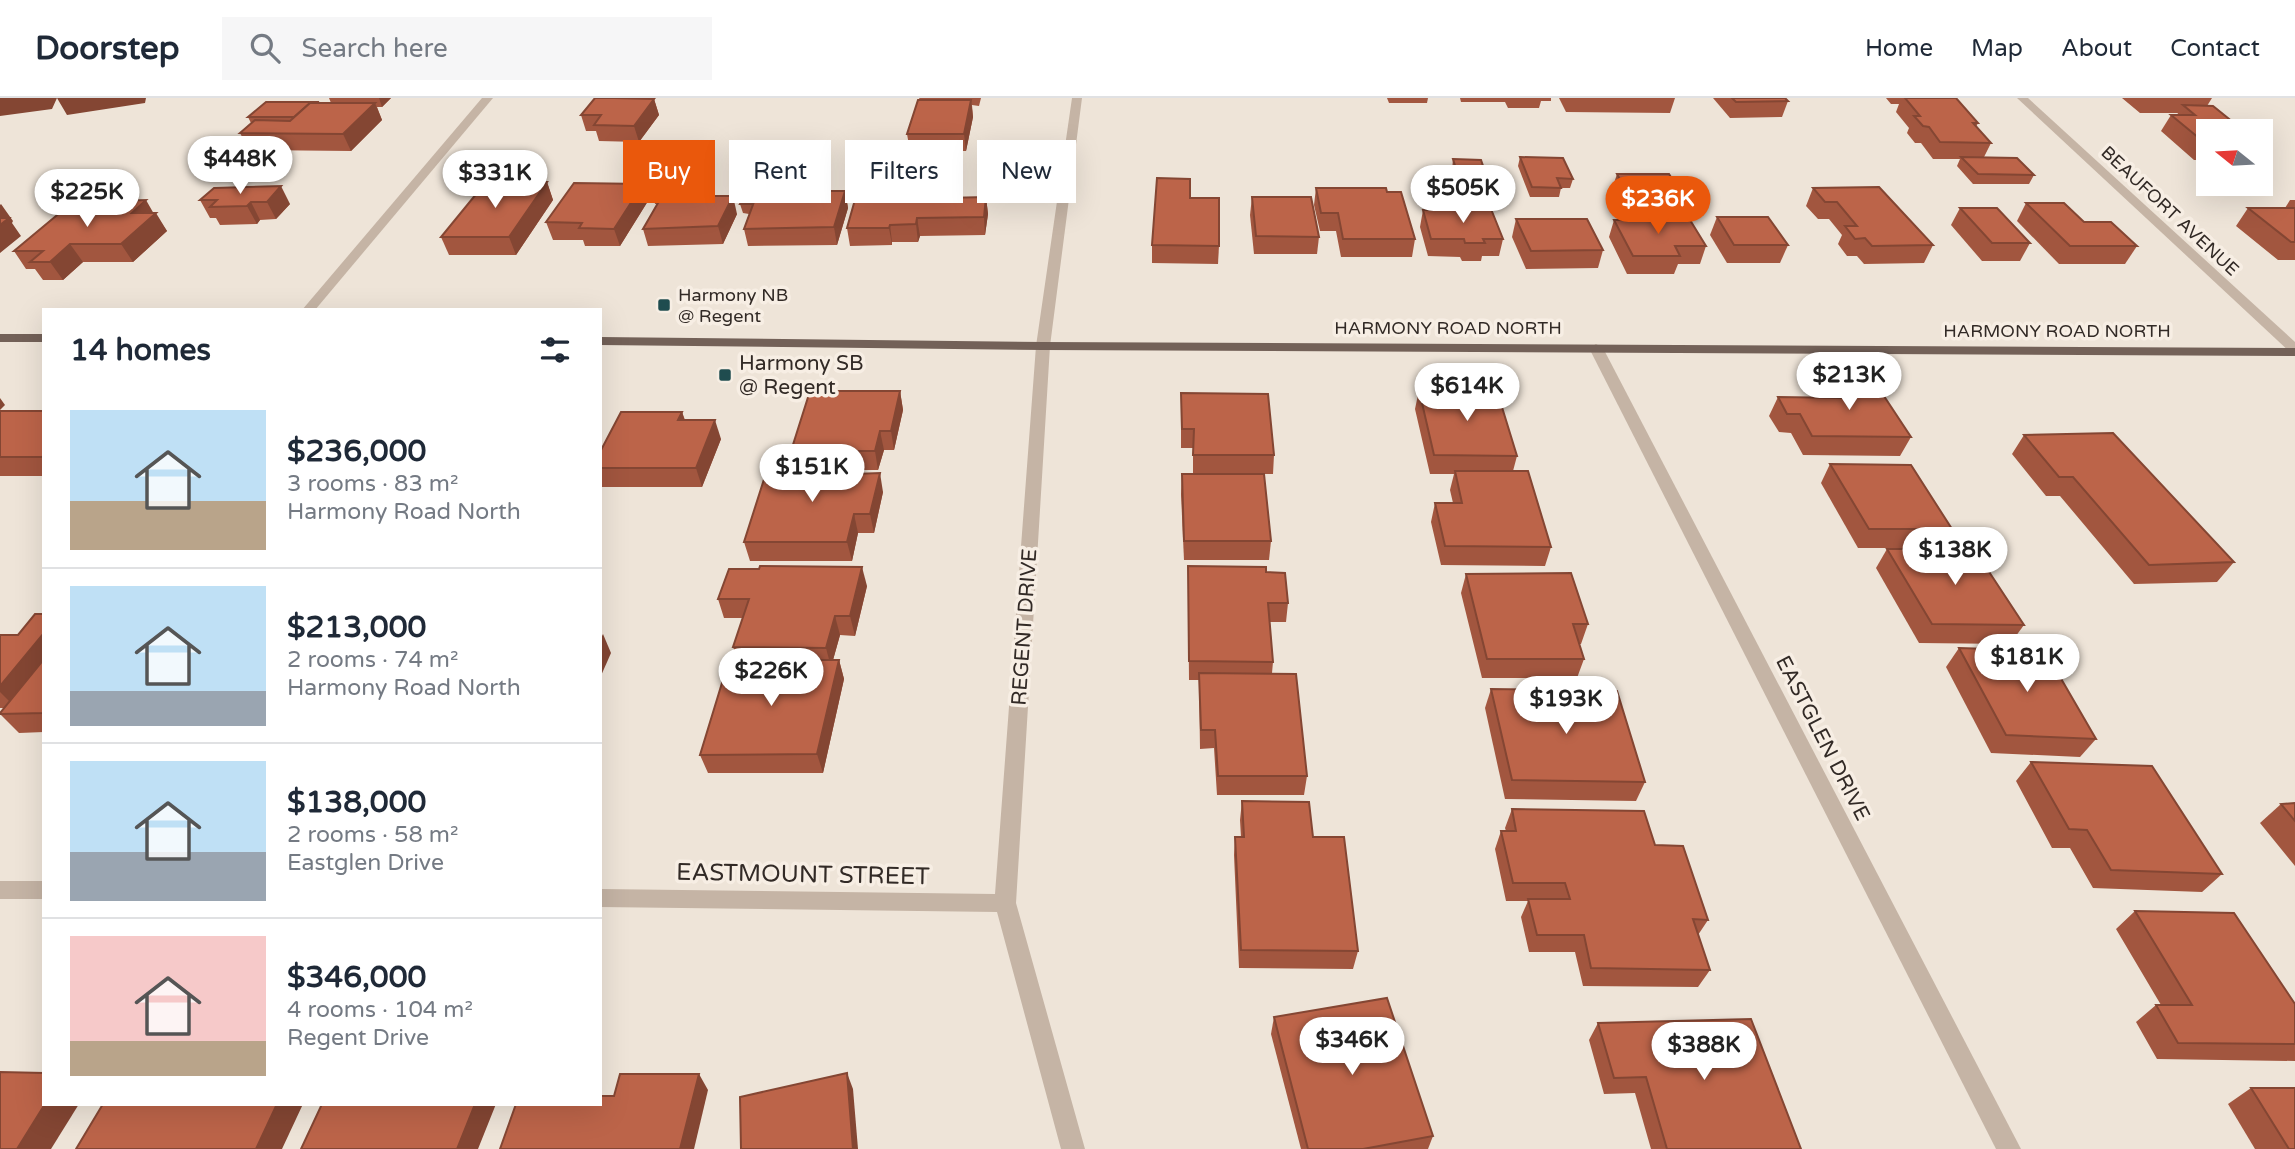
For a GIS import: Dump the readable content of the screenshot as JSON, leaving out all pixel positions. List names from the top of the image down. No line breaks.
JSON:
{"streets":{"main road":["HARMONY ROAD NORTH"],"street":["BEAUFORT AVENUE","REGENT DRIVE","EASTGLEN DRIVE","EASTMOUNT STREET"]},"crossings":[["BEAUFORT AVENUE","HARMONY ROAD NORTH"],["HARMONY ROAD NORTH","REGENT DRIVE"],["HARMONY ROAD NORTH","EASTGLEN DRIVE"],["REGENT DRIVE","EASTMOUNT STREET"]],"places":{"transit":["Harmony NB @ Regent","Harmony SB @ Regent"]},"north":"left","page":{"header":"Doorstep","search":"Search here","nav":["Home","Map","About","Contact"],"price":["$448K","$331K","$505K","$225K","$236K","$213K","$614K","$151K","$138K","$181K","$226K","$193K","$346K","$388K"],"chip":["Buy","Rent","Filters","New"],"heading":"14 homes","list":[{"name":"$236,000","note":"3 rooms · 83 m² · Harmony Road North"},{"name":"$213,000","note":"2 rooms · 74 m² · Harmony Road North"},{"name":"$138,000","note":"2 rooms · 58 m² · Eastglen Drive"},{"name":"$346,000","note":"4 rooms · 104 m² · Regent Drive"}]}}
